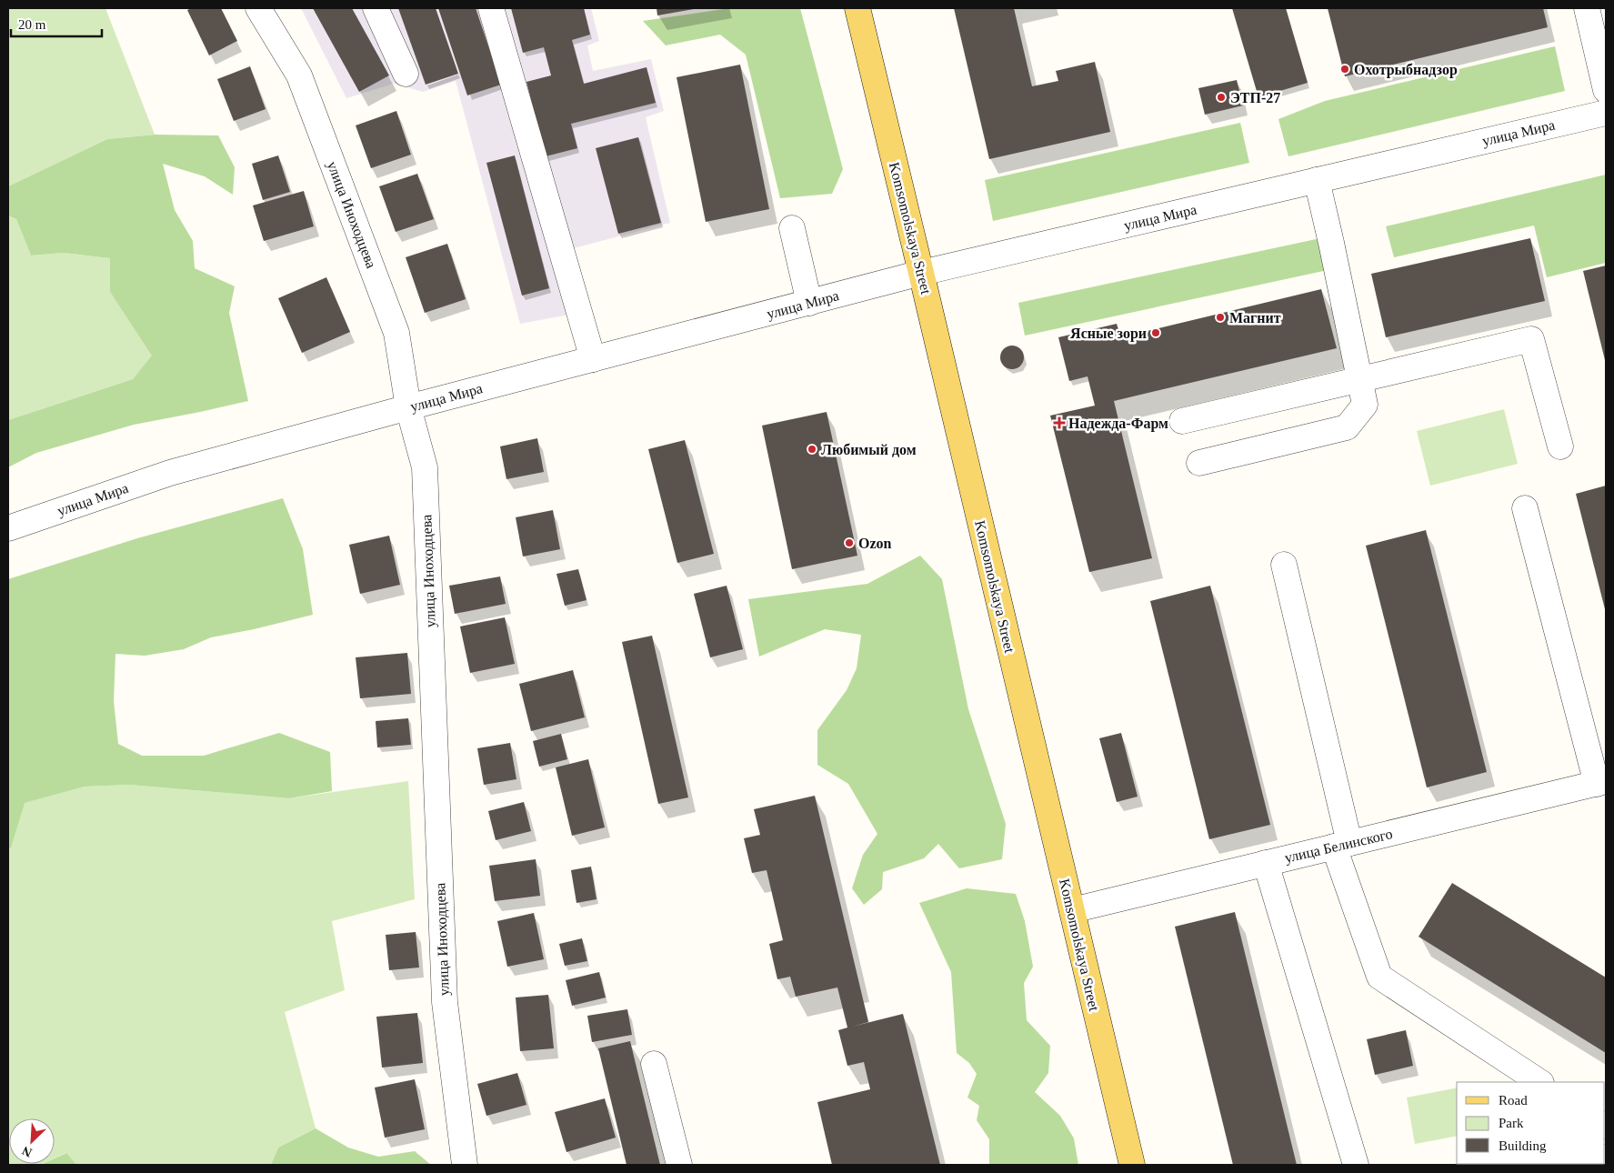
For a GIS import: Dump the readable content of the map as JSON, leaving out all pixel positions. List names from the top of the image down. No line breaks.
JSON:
{"streets":{"main road":["Komsomolskaya Street"],"street":["улица Мира","улица Иноходцева","улица Белинского"]},"crossings":[["улица Мира","улица Иноходцева"],["улица Мира","Komsomolskaya Street"],["Komsomolskaya Street","улица Белинского"]],"places":{"other":["Охотрыбнадзор","ЭТП-27","Магнит","Ясные зори","Любимый дом","Ozon"],"health":["Надежда-Фарм"]},"legend":["Road","Park","Building"],"scale_bar":"20 m","north":"bottom left"}
